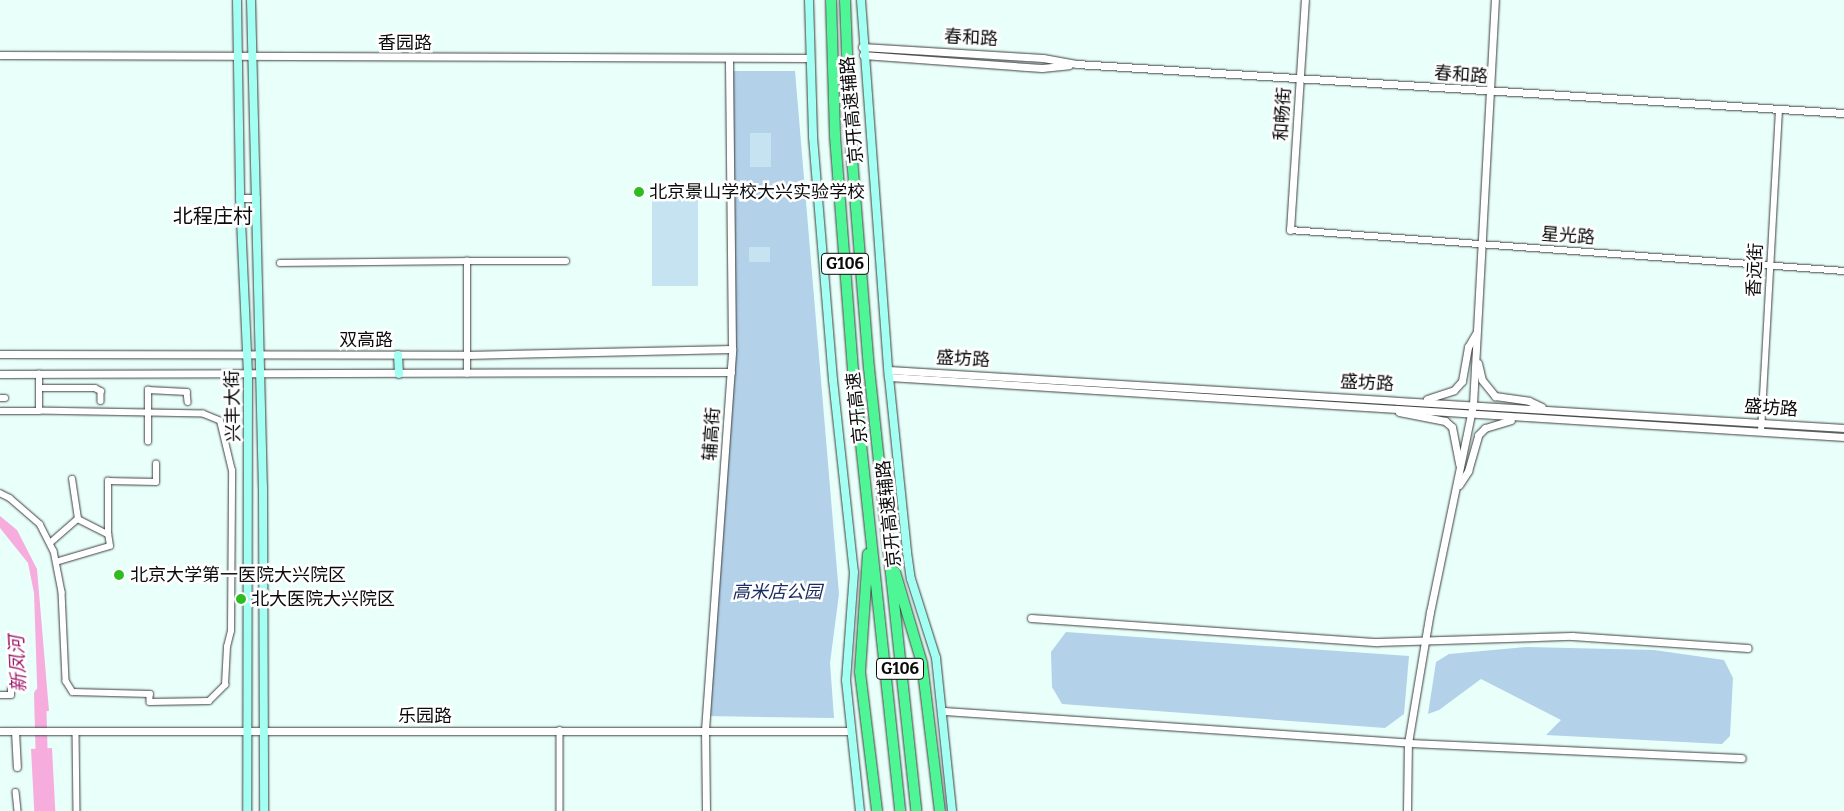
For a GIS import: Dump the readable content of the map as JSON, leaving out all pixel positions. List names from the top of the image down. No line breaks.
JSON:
{"streets":{"highway":["G106","京开高速"],"main road":["京开高速辅路","兴丰大街"],"street":["春和路","香园路","和畅街","星光路","香远街","双高路","盛坊路","辅高街","乐园路"]},"crossings":[["春和路","京开高速辅路"],["春和路","和畅街"],["春和路","香远街"],["香园路","兴丰大街"],["香园路","辅高街"],["京开高速辅路","盛坊路"],["和畅街","星光路"],["星光路","香远街"],["香远街","盛坊路"],["双高路","兴丰大街"],["双高路","辅高街"],["兴丰大街","乐园路"],["辅高街","乐园路"]],"districts":["北程庄村"],"water":["新凤河"],"parks":["高米店公园"],"places":["北京景山学校大兴实验学校","北京大学第一医院大兴院区","北大医院大兴院区"]}
